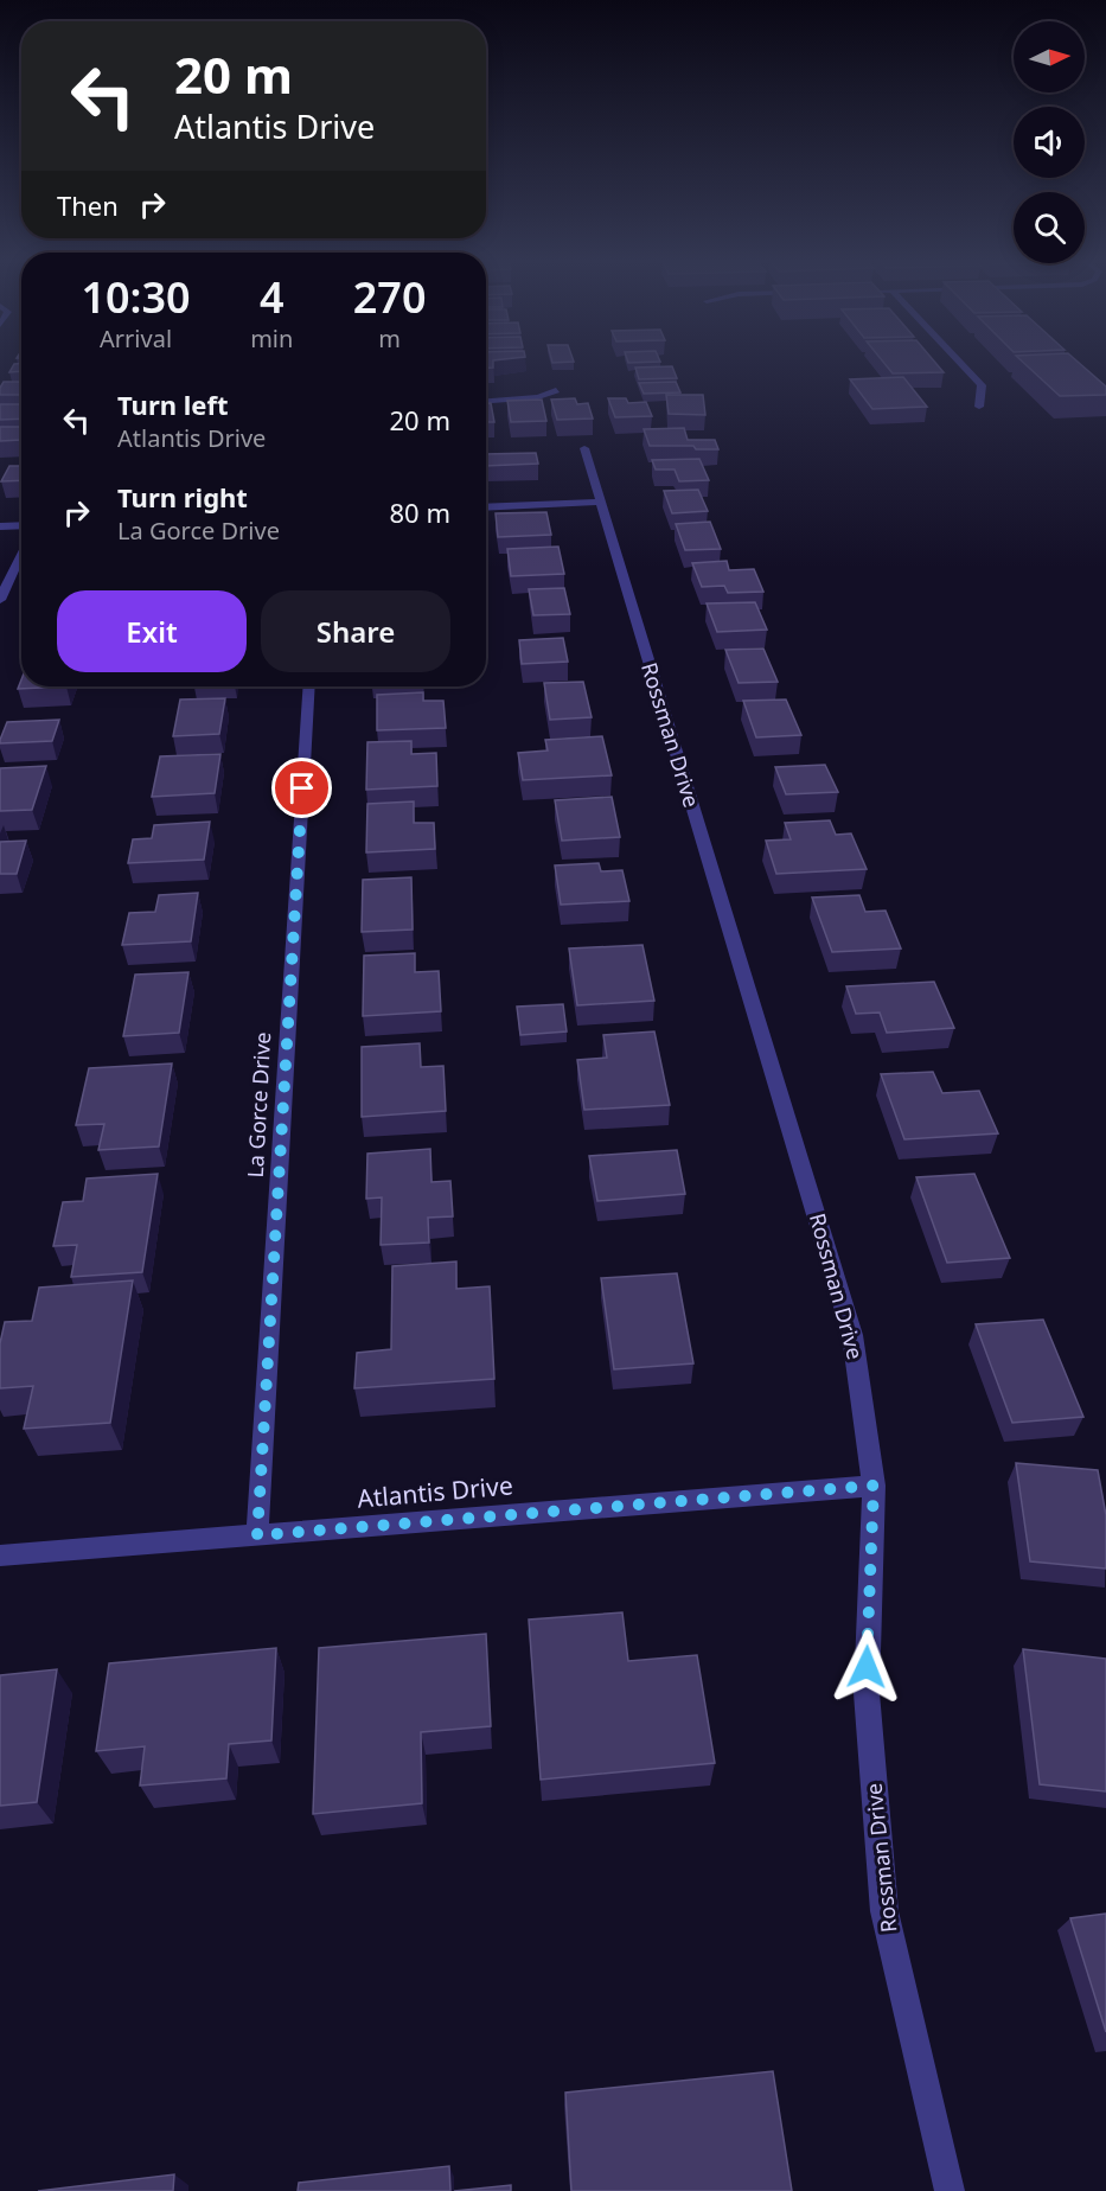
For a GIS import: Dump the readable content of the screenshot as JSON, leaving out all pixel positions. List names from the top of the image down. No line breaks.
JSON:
{"streets":{"street":["Rossman Drive","La Gorce Drive","Atlantis Drive"]},"crossings":[["Rossman Drive","Atlantis Drive"],["La Gorce Drive","Atlantis Drive"]],"north":"right","page":{"turn":["20 m","Atlantis Drive"],"then":"Then","eta":["10:30","Arrival","4","min","270","m"],"list":[{"name":"Turn left","note":"Atlantis Drive","value":"20 m"},{"name":"Turn right","note":"La Gorce Drive","value":"80 m"}],"buttons":["Exit","Share"]}}
